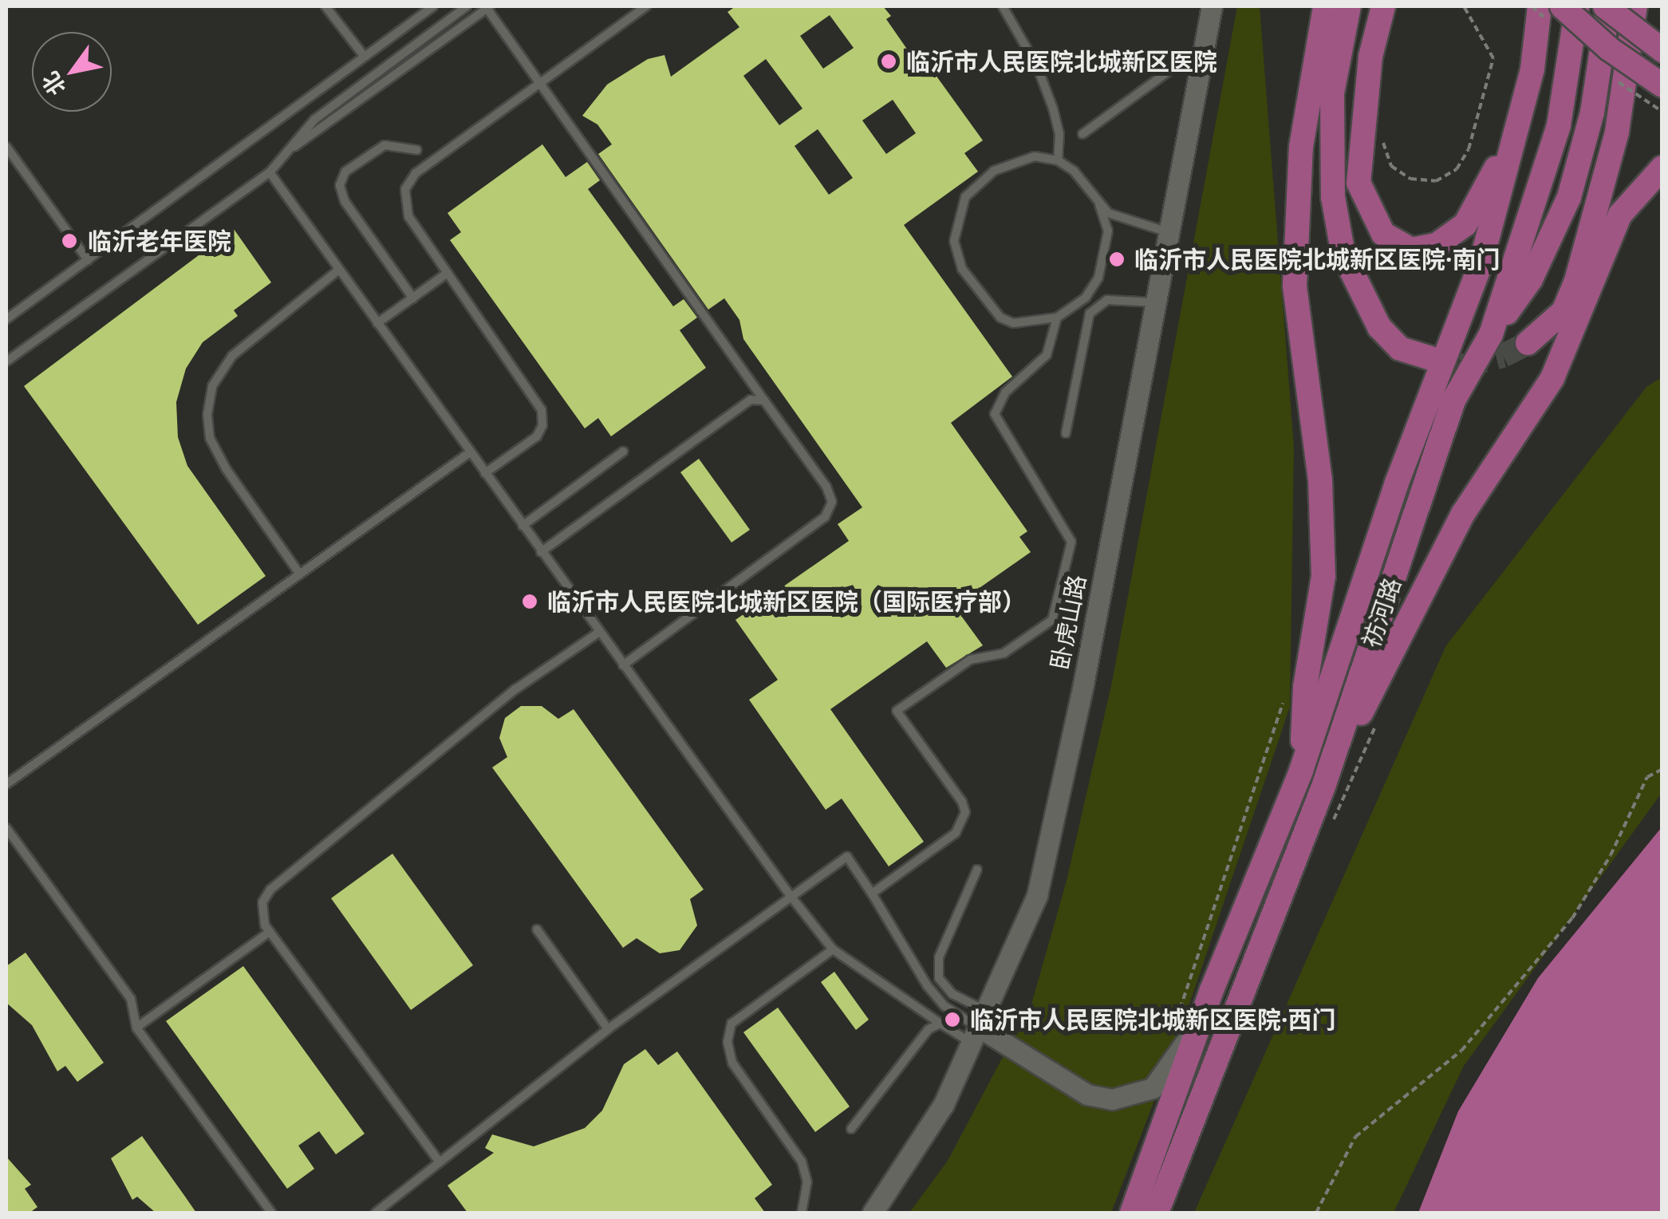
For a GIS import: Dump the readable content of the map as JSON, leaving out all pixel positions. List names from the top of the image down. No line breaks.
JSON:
{"streets":{"main road":["祊河路"],"street":["卧虎山路"]},"places":["临沂市人民医院北城新区医院","临沂老年医院","临沂市人民医院北城新区医院·南门","临沂市人民医院北城新区医院（国际医疗部）","临沂市人民医院北城新区医院·西门"],"north":"bottom left"}
